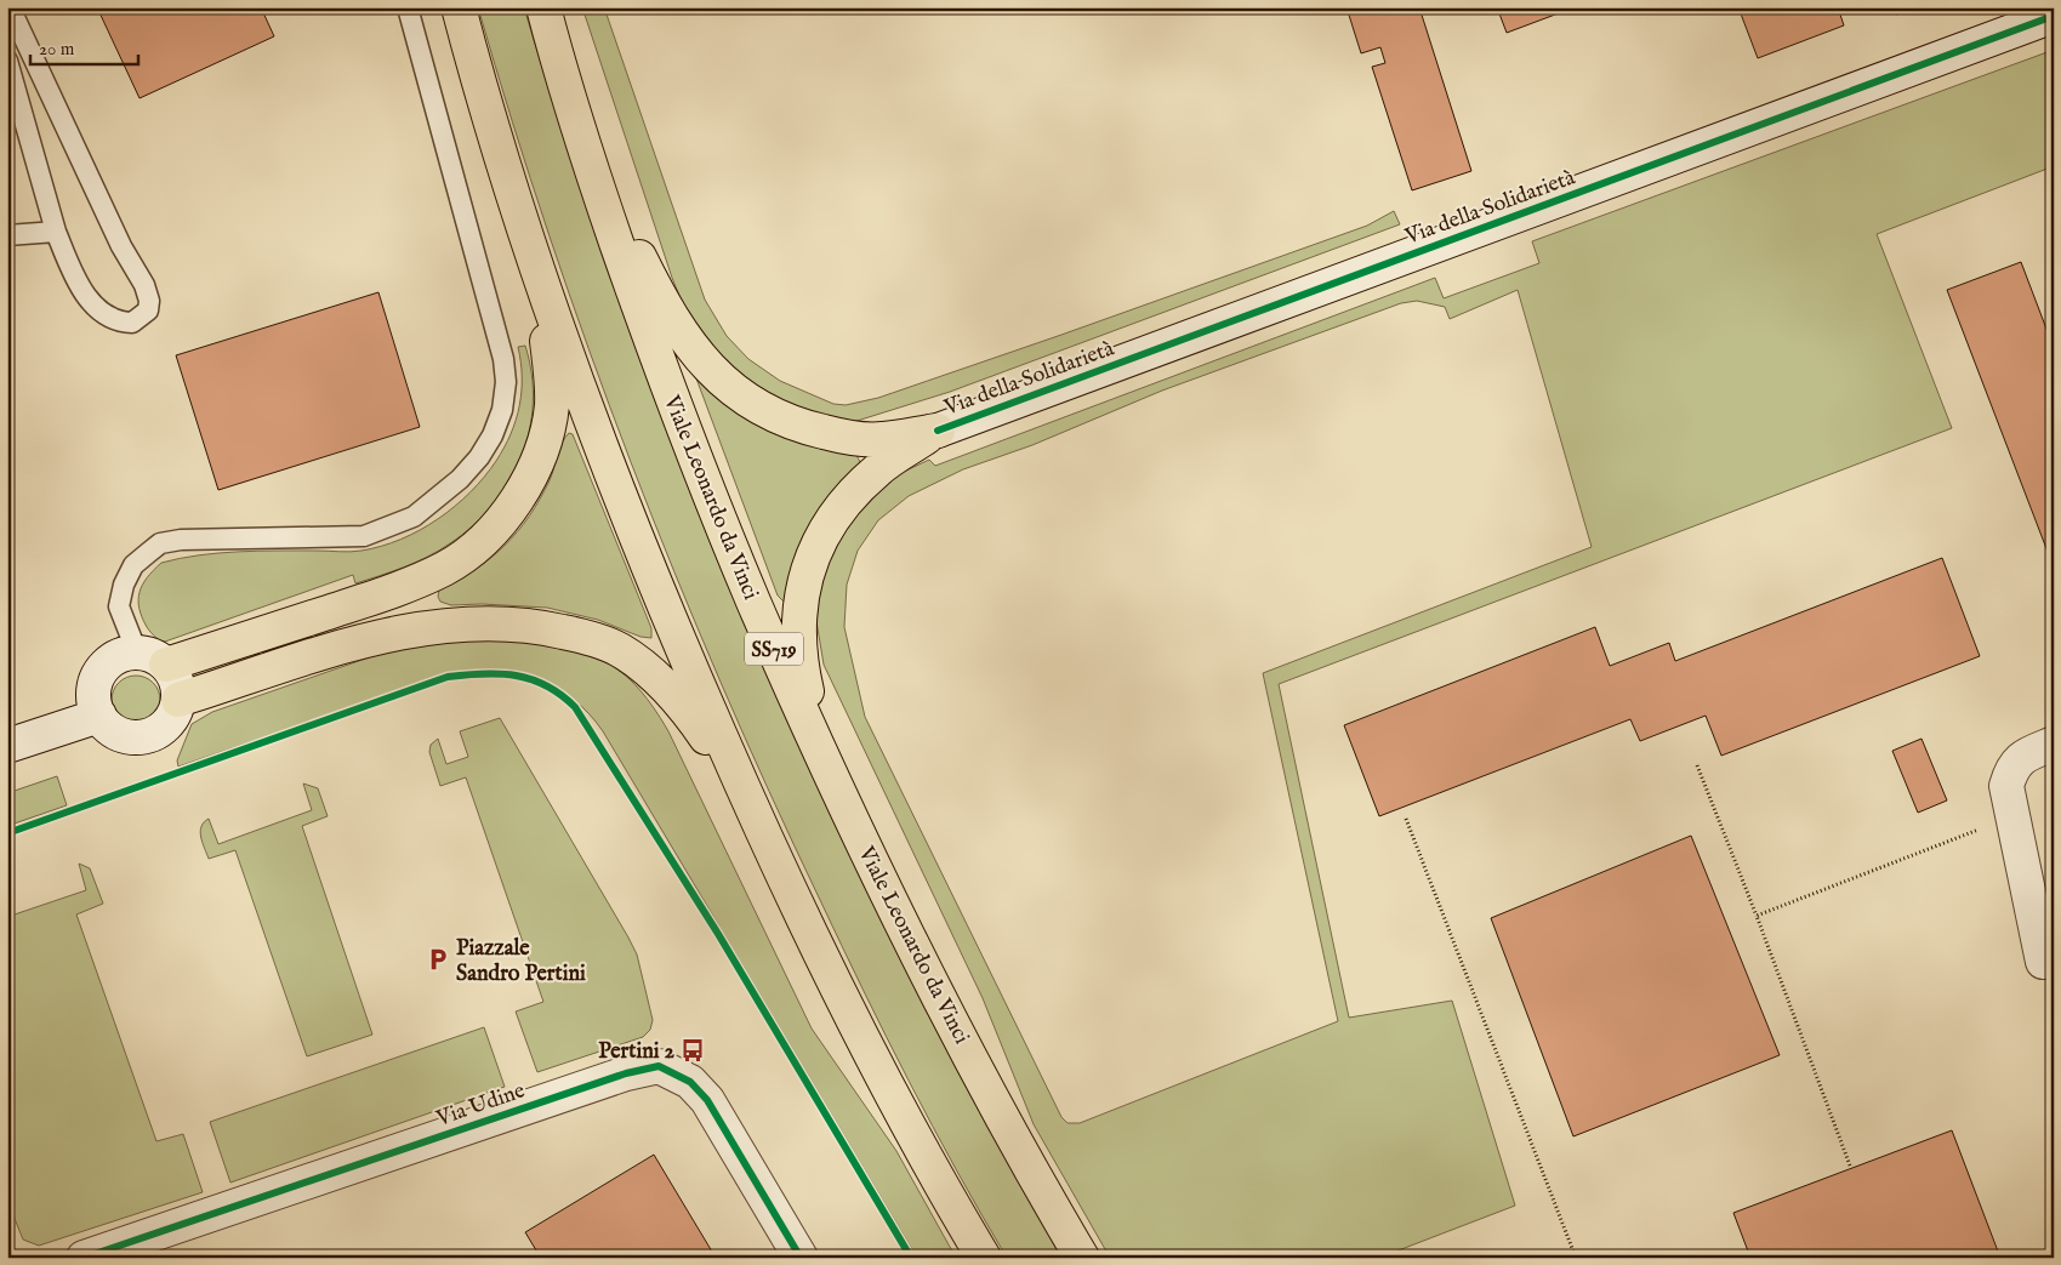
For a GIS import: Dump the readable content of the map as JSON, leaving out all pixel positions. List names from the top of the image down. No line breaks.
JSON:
{"streets":{"highway":["Viale Leonardo da Vinci","SS719"],"street":["Via della Solidarietà","Via Udine"]},"places":{"parking":["Piazzale Sandro Pertini"],"bus stop":["Pertini 2"]},"scale_bar":"20 m"}
